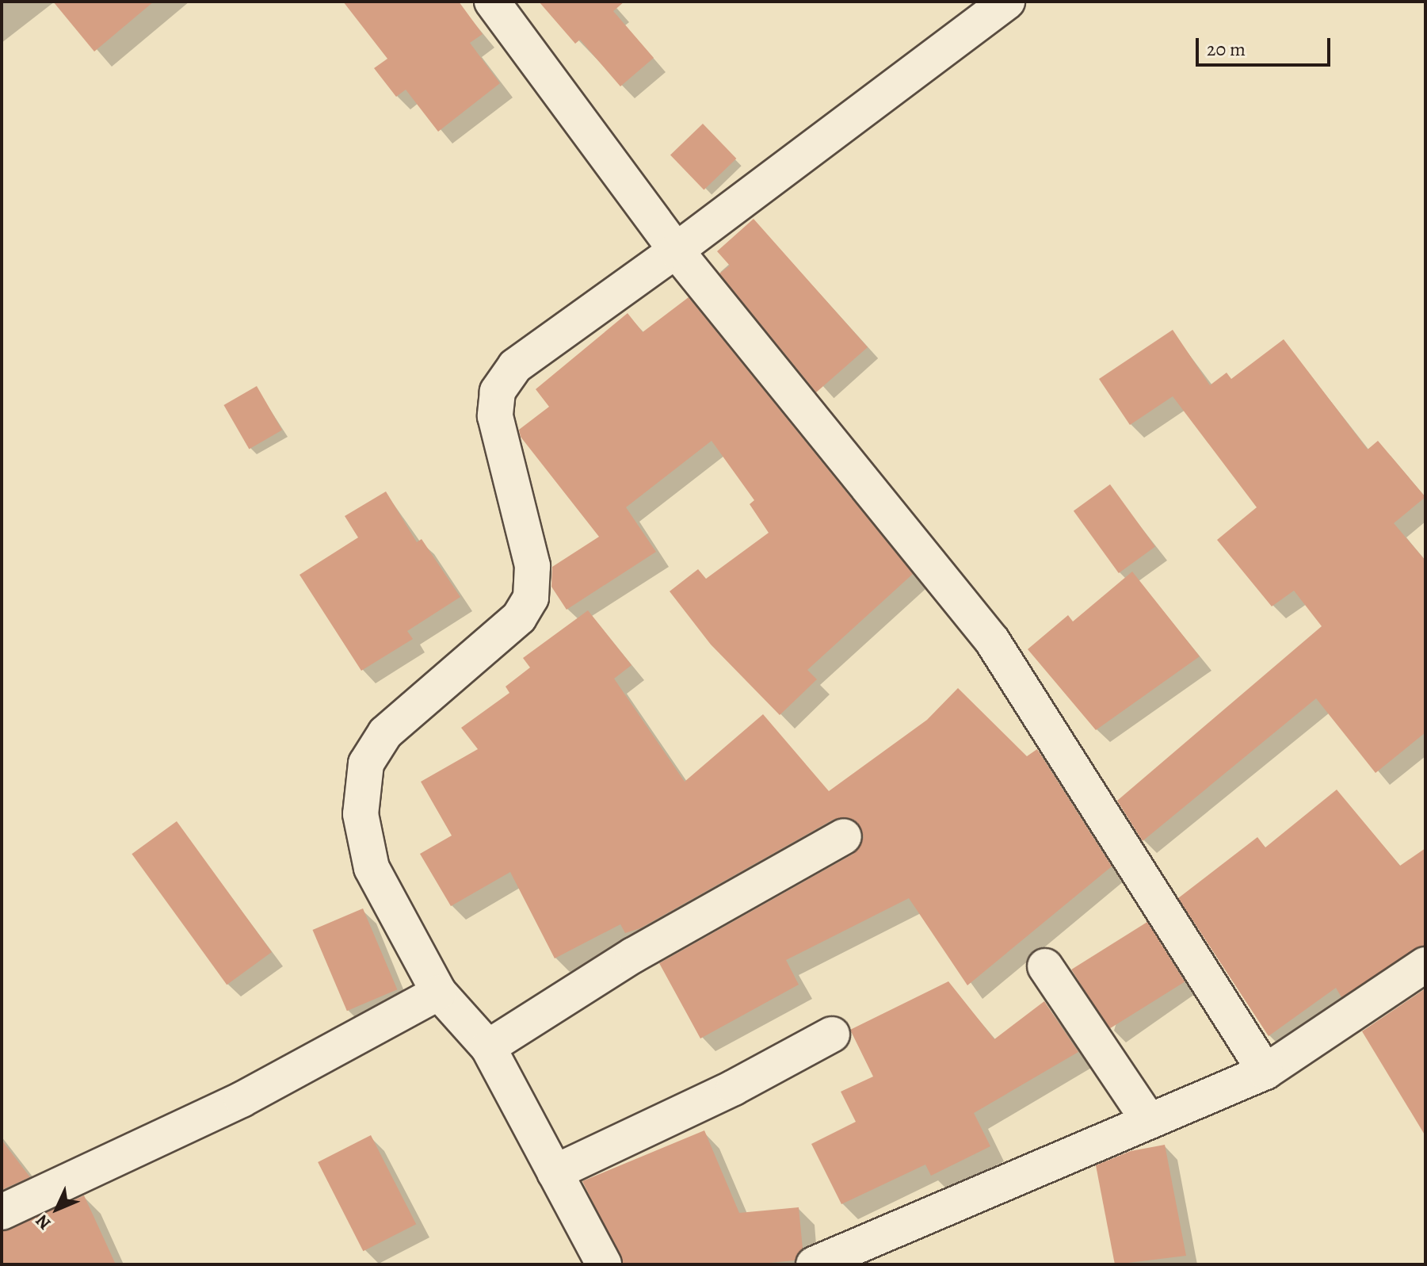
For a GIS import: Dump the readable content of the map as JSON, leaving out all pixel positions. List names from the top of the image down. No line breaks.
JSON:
{"scale_bar":"20 m","north":"bottom left"}
